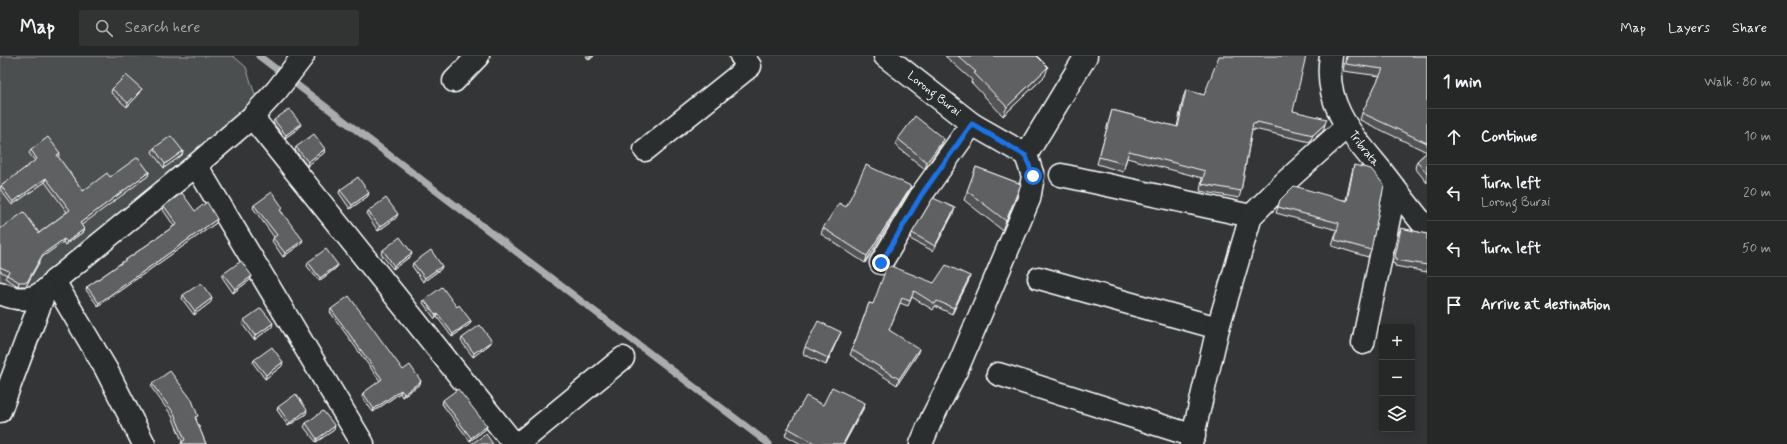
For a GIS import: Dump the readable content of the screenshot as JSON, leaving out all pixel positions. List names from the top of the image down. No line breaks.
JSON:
{"streets":{"street":["Lorong Burai","Tribrata"]},"page":{"header":"Map","search":"Search here","nav":["Map","Layers","Share"],"heading":["1 min","Walk · 80 m"],"list":[["Continue","10 m"],["Turn left","Lorong Burai","20 m"],["Turn left","50 m"],"Arrive at destination"],"map_buttons":["+","−"]}}
